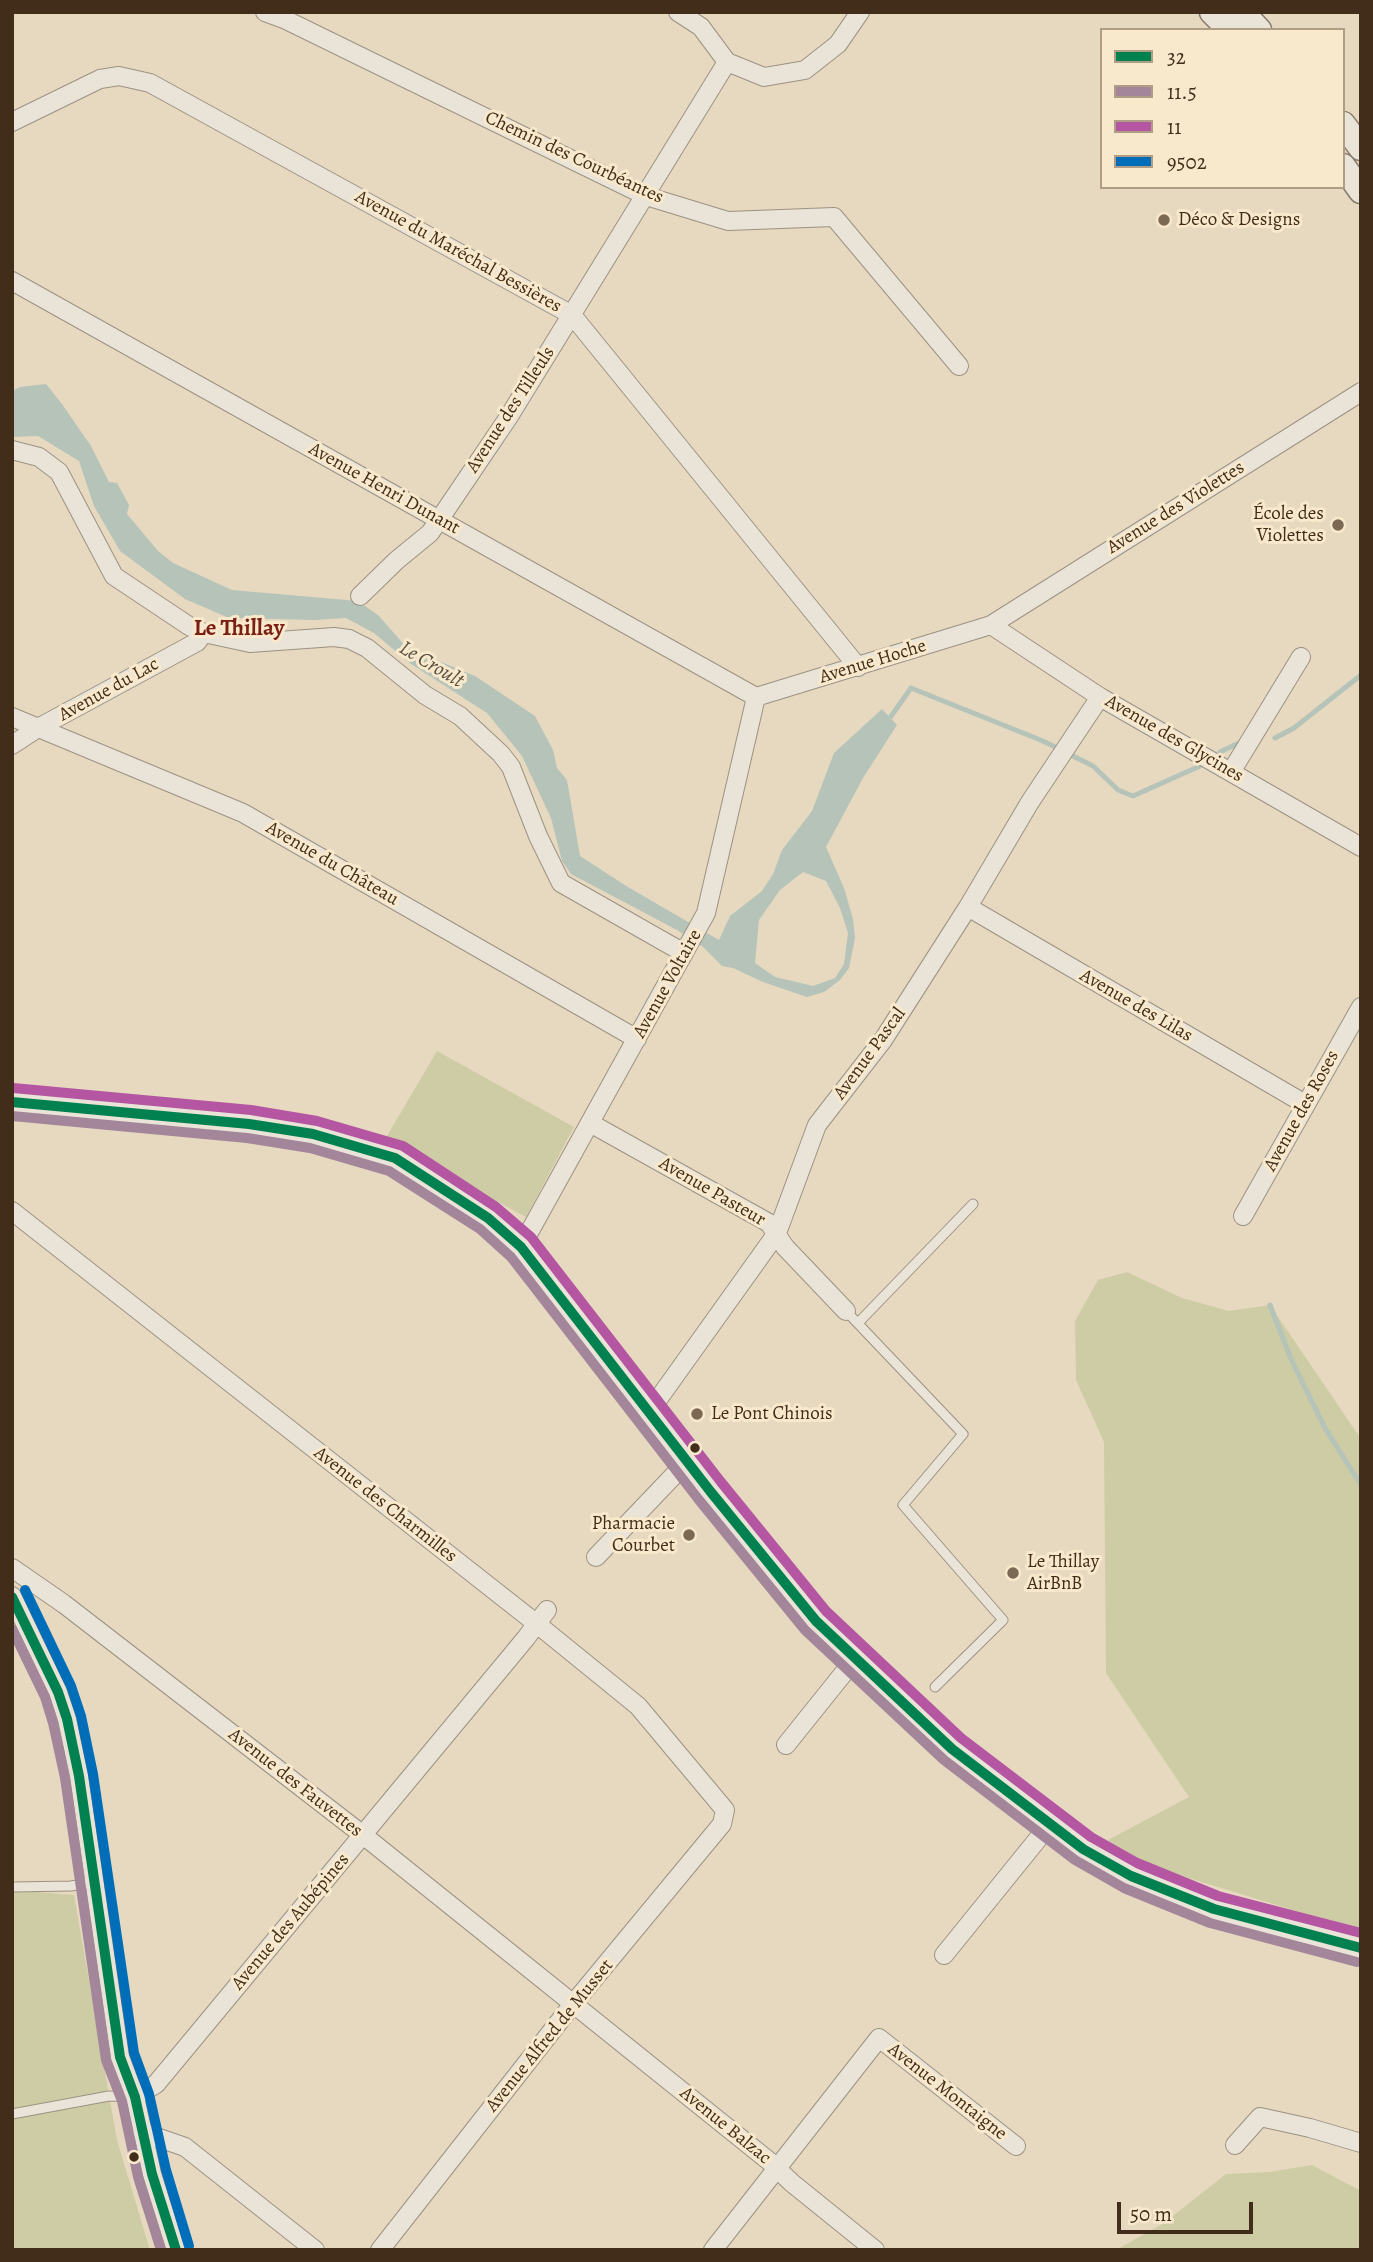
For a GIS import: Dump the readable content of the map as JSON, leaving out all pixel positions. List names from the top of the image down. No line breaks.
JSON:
{"streets":{"street":["Chemin des Courbéantes","Avenue du Maréchal Bessières","Avenue des Tilleuls","Avenue Henri Dunant","Avenue des Violettes","Avenue Hoche","Avenue du Lac","Avenue des Glycines","Avenue du Château","Avenue Voltaire","Avenue des Lilas","Avenue Pascal","Avenue des Roses","Avenue Pasteur","Avenue des Charmilles","Avenue des Fauvettes","Avenue des Aubépines","Avenue Alfred de Musset","Avenue Montaigne","Avenue Balzac"]},"crossings":[["Chemin des Courbéantes","Avenue des Tilleuls"],["Avenue du Maréchal Bessières","Avenue des Tilleuls"],["Avenue du Maréchal Bessières","Avenue Hoche"],["Avenue des Tilleuls","Avenue Henri Dunant"],["Avenue Henri Dunant","Avenue Hoche"],["Avenue Henri Dunant","Avenue Voltaire"],["Avenue des Violettes","Avenue Hoche"],["Avenue des Violettes","Avenue des Glycines"],["Avenue Hoche","Avenue des Glycines"],["Avenue Hoche","Avenue Voltaire"],["Avenue du Lac","Avenue du Château"],["Avenue des Glycines","Avenue Pascal"],["Avenue du Château","Avenue Voltaire"],["Avenue Voltaire","Avenue Pasteur"],["Avenue des Lilas","Avenue Pascal"],["Avenue des Lilas","Avenue des Roses"],["Avenue Pascal","Avenue Pasteur"],["Avenue des Charmilles","Avenue des Aubépines"],["Avenue des Charmilles","Avenue Alfred de Musset"],["Avenue des Fauvettes","Avenue des Aubépines"],["Avenue des Fauvettes","Avenue Alfred de Musset"],["Avenue des Fauvettes","Avenue Balzac"],["Avenue Alfred de Musset","Avenue Balzac"],["Avenue Montaigne","Avenue Balzac"]],"districts":["Le Thillay"],"water":["Le Croult"],"places":["Déco & Designs","École des Violettes","Le Pont Chinois","Pharmacie Courbet","Le Thillay AirBnB"],"lines":["transit line 11","transit line 32","transit line 11.5","transit line 9502"],"legend":["32","11.5","11","9502"],"scale_bar":"50 m"}
